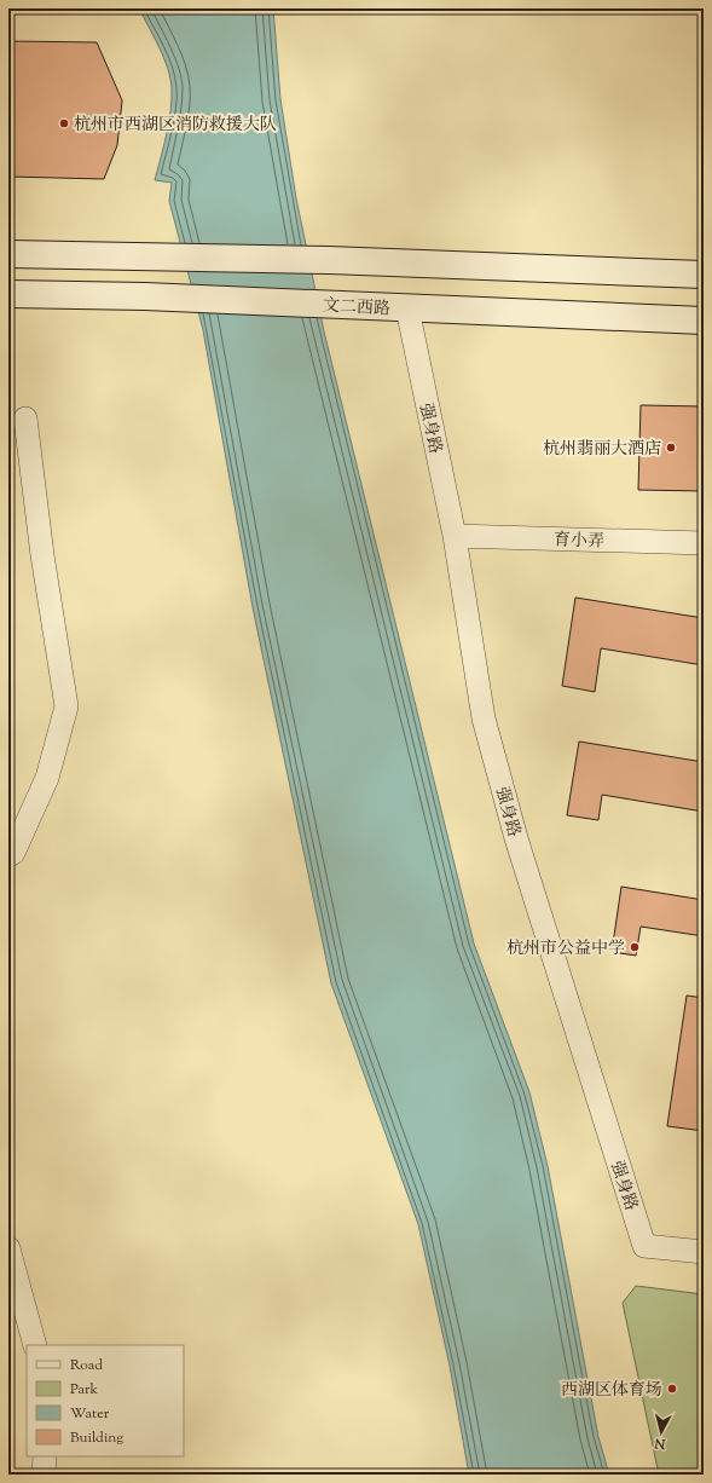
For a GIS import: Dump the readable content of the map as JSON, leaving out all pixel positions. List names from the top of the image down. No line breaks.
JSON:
{"streets":{"main road":["文二西路"],"street":["强身路","育小弄"]},"crossings":[["文二西路","强身路"],["强身路","育小弄"]],"places":["杭州市西湖区消防救援大队","杭州翡丽大酒店","杭州市公益中学","西湖区体育场"],"legend":["Road","Park","Water","Building"],"north":"bottom"}
